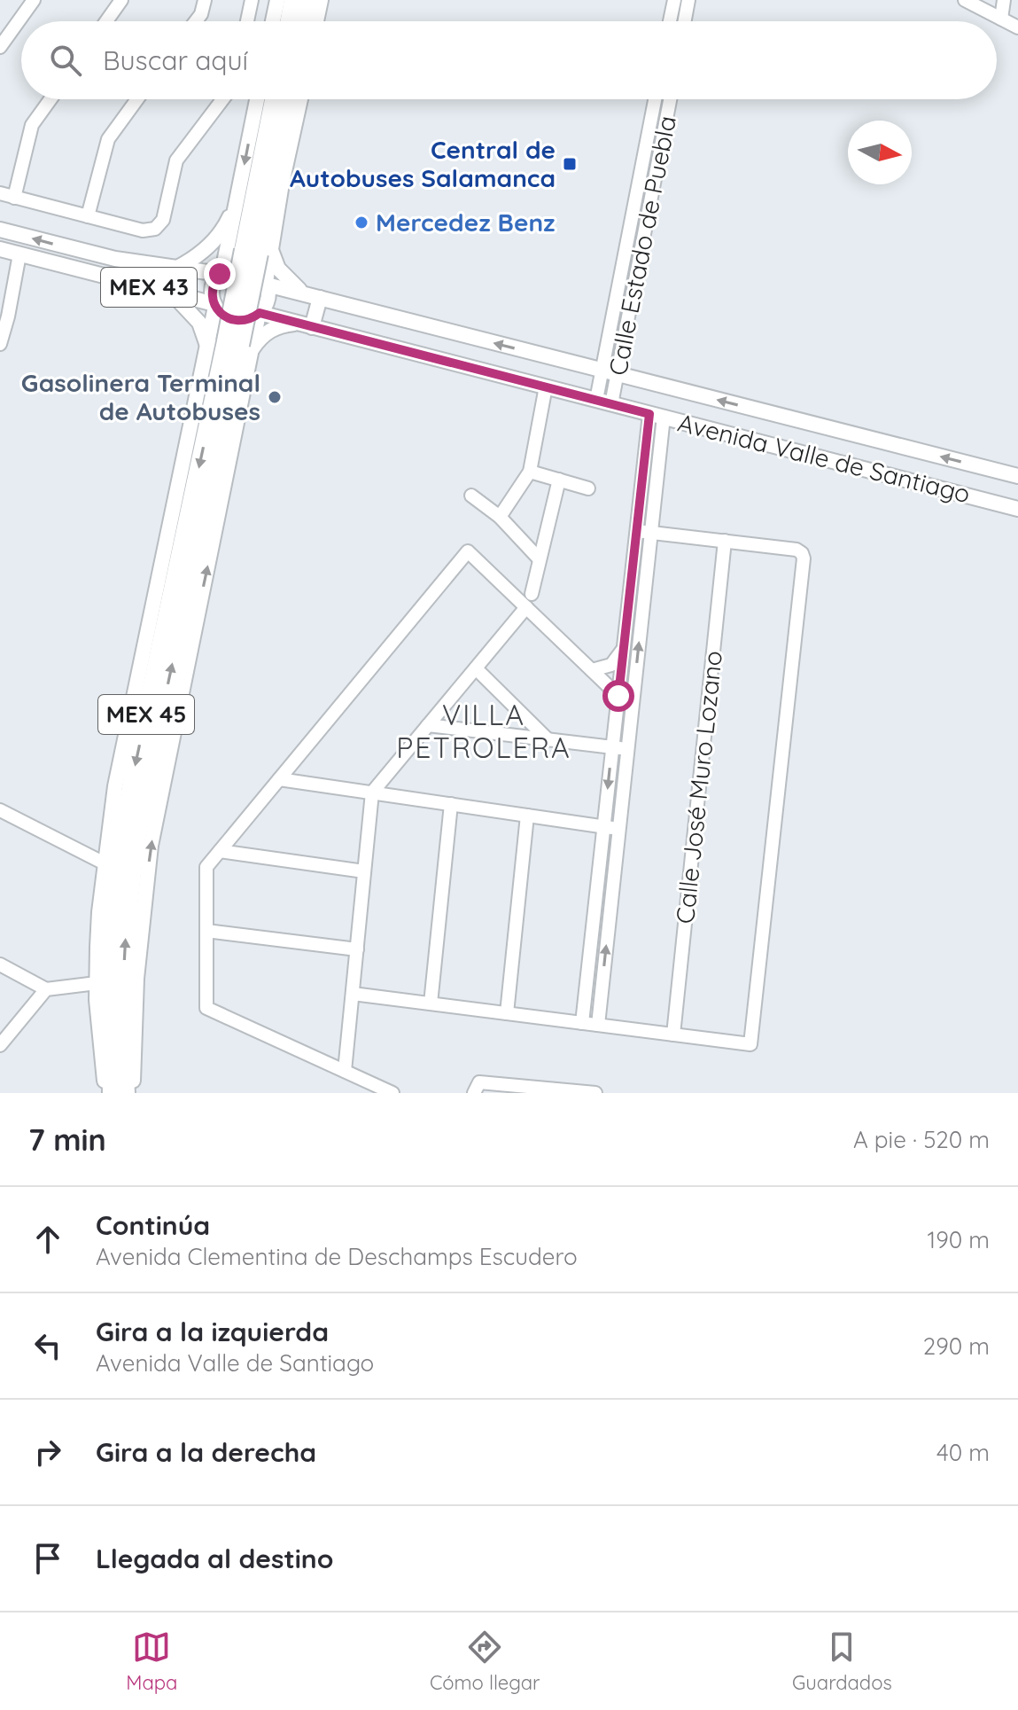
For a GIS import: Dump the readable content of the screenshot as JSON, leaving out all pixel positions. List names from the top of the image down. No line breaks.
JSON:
{"streets":{"highway":["MEX 45"],"main road":["MEX 43","Avenida Valle de Santiago"],"street":["Calle Estado de Puebla","Calle José Muro Lozano"]},"crossings":[["Calle Estado de Puebla","Avenida Valle de Santiago"],["MEX 43","Avenida Valle de Santiago"]],"districts":["VILLA PETROLERA"],"places":{"transit":["Central de Autobuses Salamanca"],"other":["Mercedez Benz","Gasolinera Terminal de Autobuses"]},"north":"right","page":{"search":"Buscar aquí","heading":["7 min","A pie · 520 m"],"list":[["Continúa","Avenida Clementina de Deschamps Escudero","190 m"],["Gira a la izquierda","Avenida Valle de Santiago","290 m"],["Gira a la derecha","40 m"],"Llegada al destino"],"nav":["Mapa","Cómo llegar","Guardados"]}}
